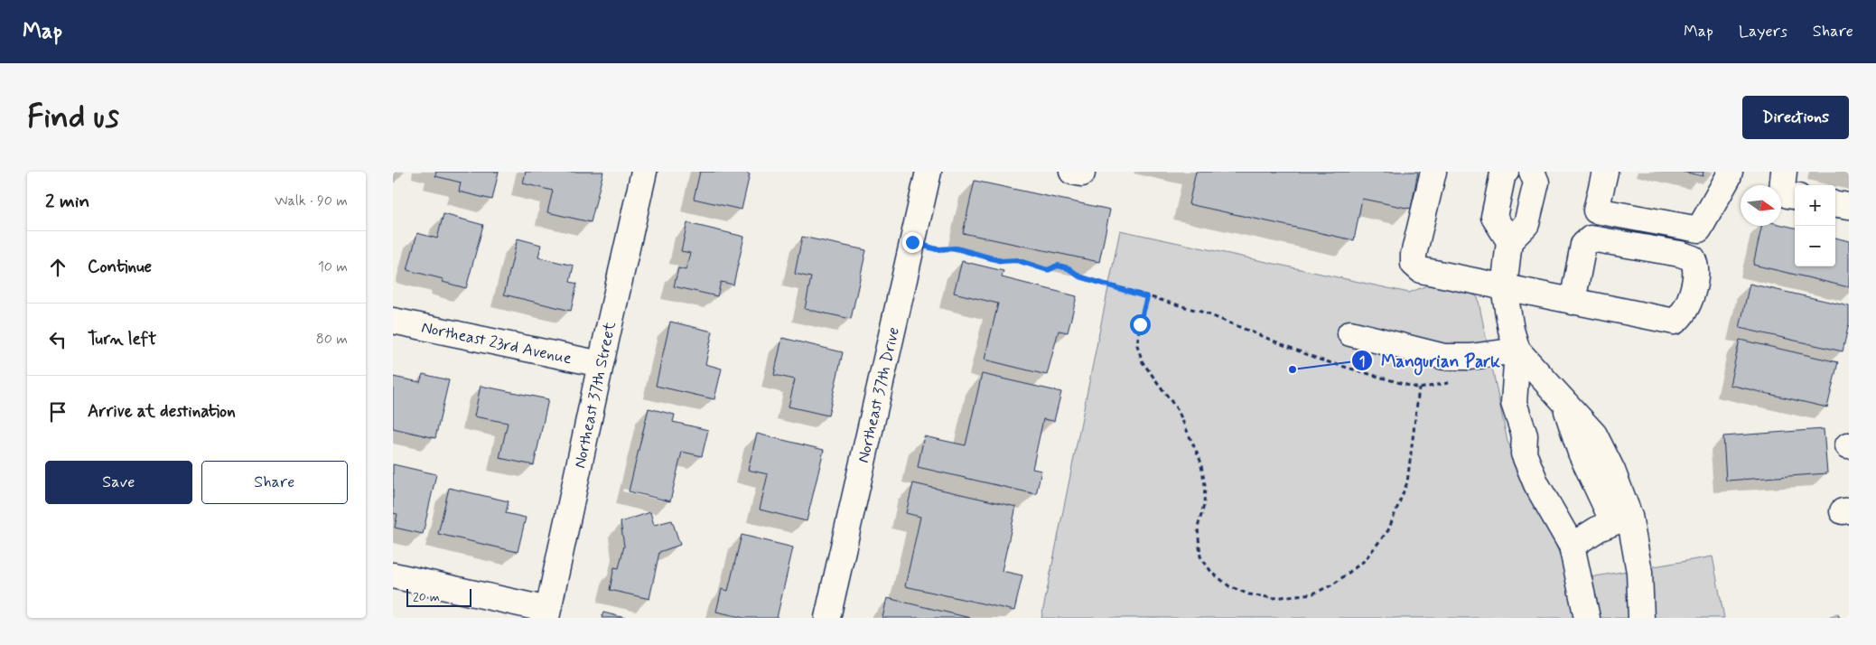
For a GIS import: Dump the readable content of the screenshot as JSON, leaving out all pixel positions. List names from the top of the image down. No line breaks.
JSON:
{"streets":{"street":["Northeast 23rd Avenue","Northeast 37th Street","Northeast 37th Drive"]},"crossings":[["Northeast 23rd Avenue","Northeast 37th Street"]],"places":["Mangurian Park"],"scale_bar":"20 m","north":"right","page":{"header":"Map","nav":["Map","Layers","Share"],"buttons":["Directions",["Save","Share"]],"title":"Find us","heading":["2 min","Walk · 90 m"],"map_buttons":["+","−"],"list":[["Continue","10 m"],["Turn left","80 m"],"Arrive at destination"],"scale":"20 m"}}
